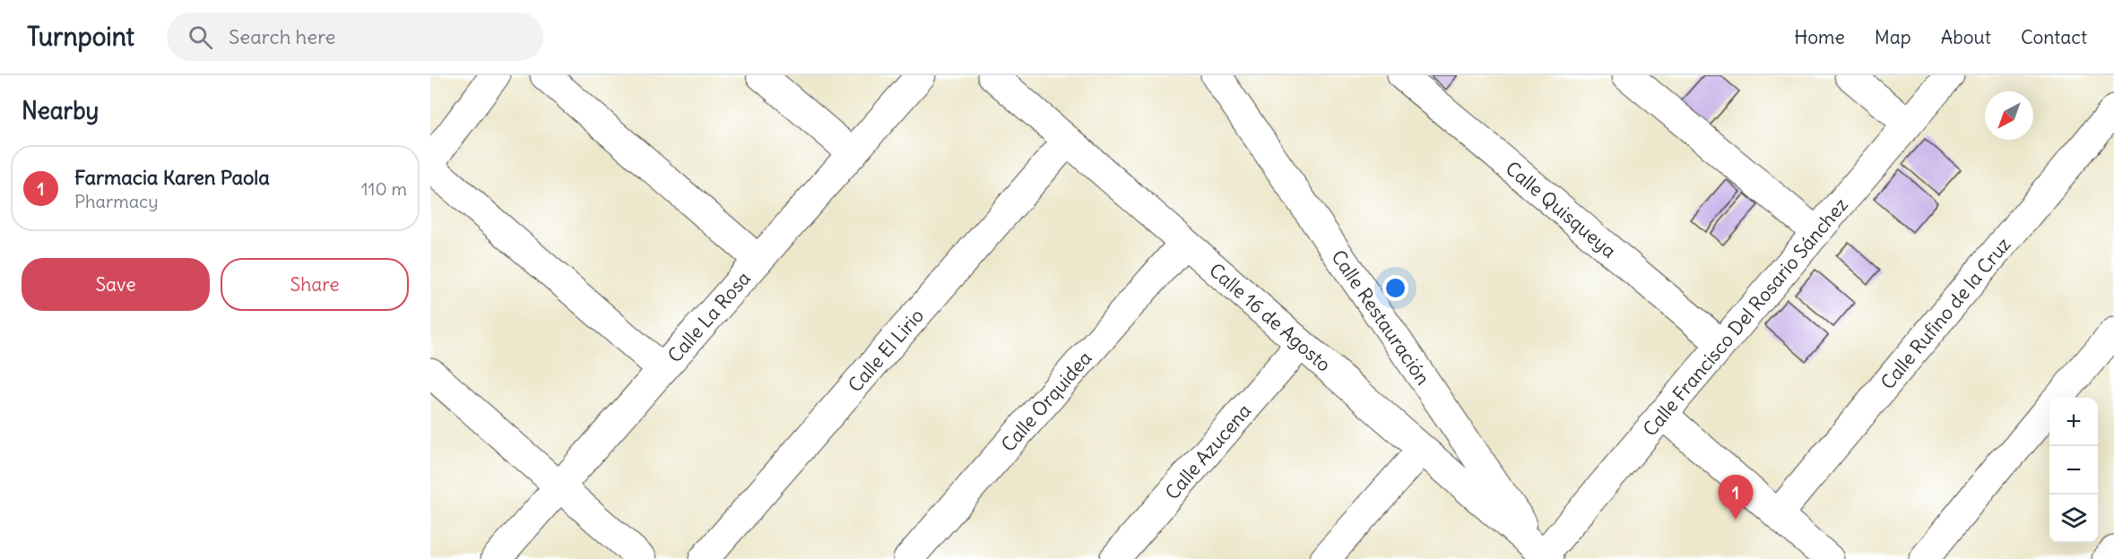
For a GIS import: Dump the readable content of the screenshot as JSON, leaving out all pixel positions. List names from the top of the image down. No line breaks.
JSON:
{"streets":{"street":["Calle Quisqueya","Calle Rufino de la Cruz","Calle La Rosa","Calle 16 de Agosto","Calle Restauración","Calle Francisco Del Rosario Sánchez","Calle El Lirio","Calle Orquidea","Calle Azucena"]},"crossings":[["Calle Quisqueya","Calle Francisco Del Rosario Sánchez"],["Calle 16 de Agosto","Calle Restauración"],["Calle 16 de Agosto","Calle Francisco Del Rosario Sánchez"],["Calle 16 de Agosto","Calle El Lirio"],["Calle 16 de Agosto","Calle Orquidea"],["Calle 16 de Agosto","Calle Azucena"],["Calle Restauración","Calle Francisco Del Rosario Sánchez"]],"north":"bottom left","page":{"header":"Turnpoint","search":"Search here","nav":["Home","Map","About","Contact"],"heading":"Nearby","list":[{"mark":"1","name":"Farmacia Karen Paola","note":"Pharmacy","value":"110 m"}],"buttons":["Save","Share"],"map_buttons":["+","−"],"pins":"1"}}
